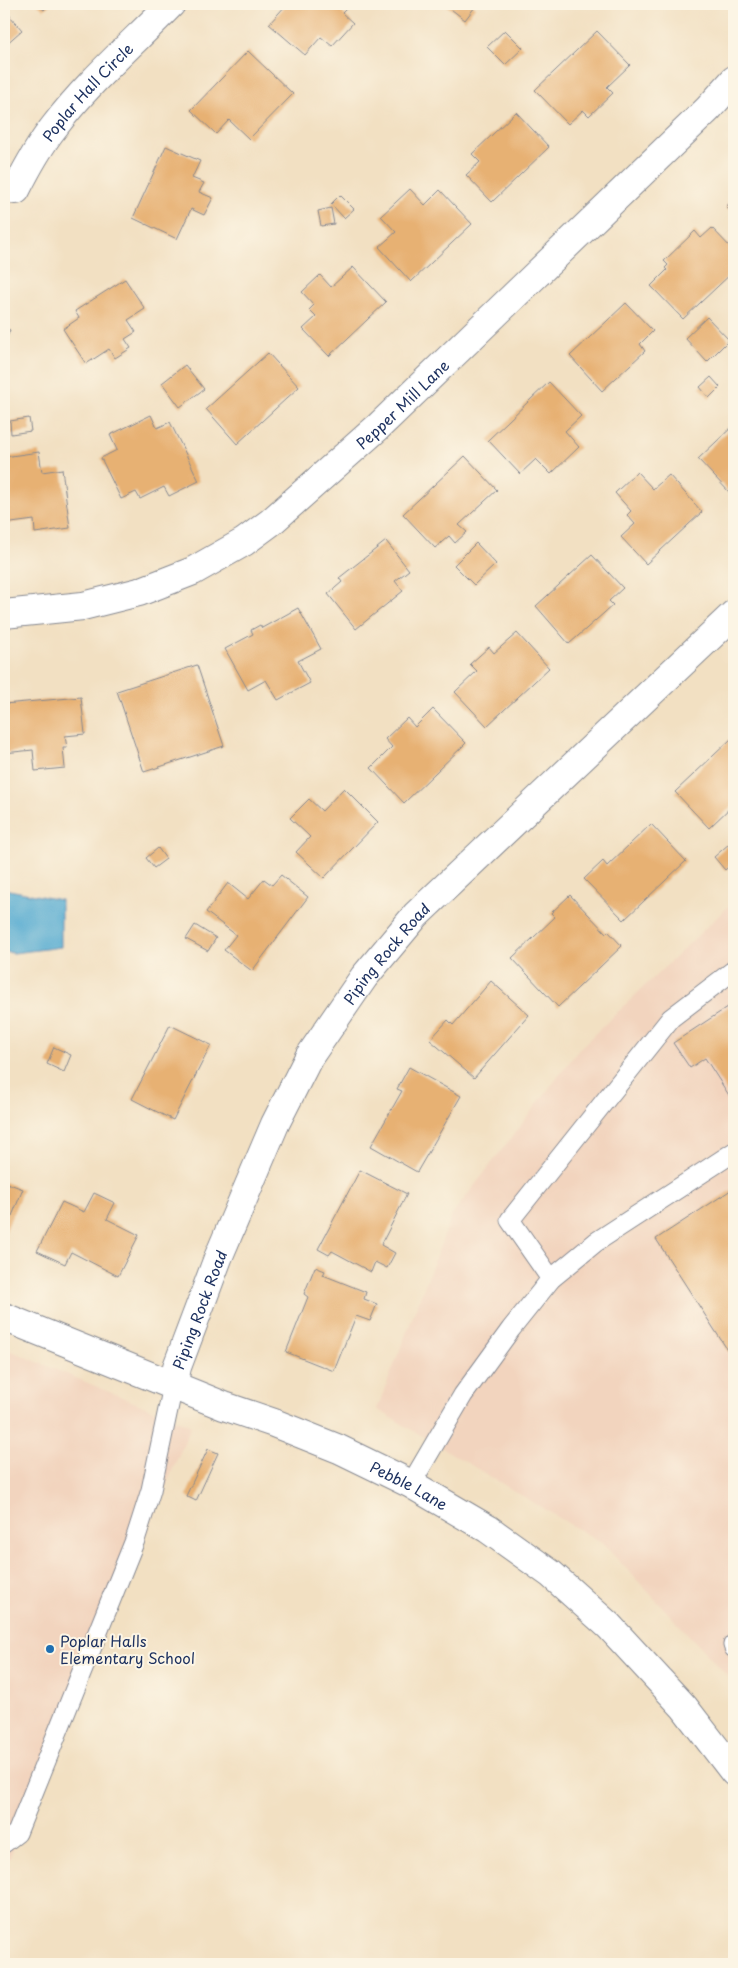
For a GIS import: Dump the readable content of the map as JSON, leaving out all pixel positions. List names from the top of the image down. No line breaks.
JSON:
{"streets":{"street":["Poplar Hall Circle","Pepper Mill Lane","Piping Rock Road","Pebble Lane"]},"crossings":[["Piping Rock Road","Pebble Lane"]],"places":["Poplar Halls Elementary School"]}
